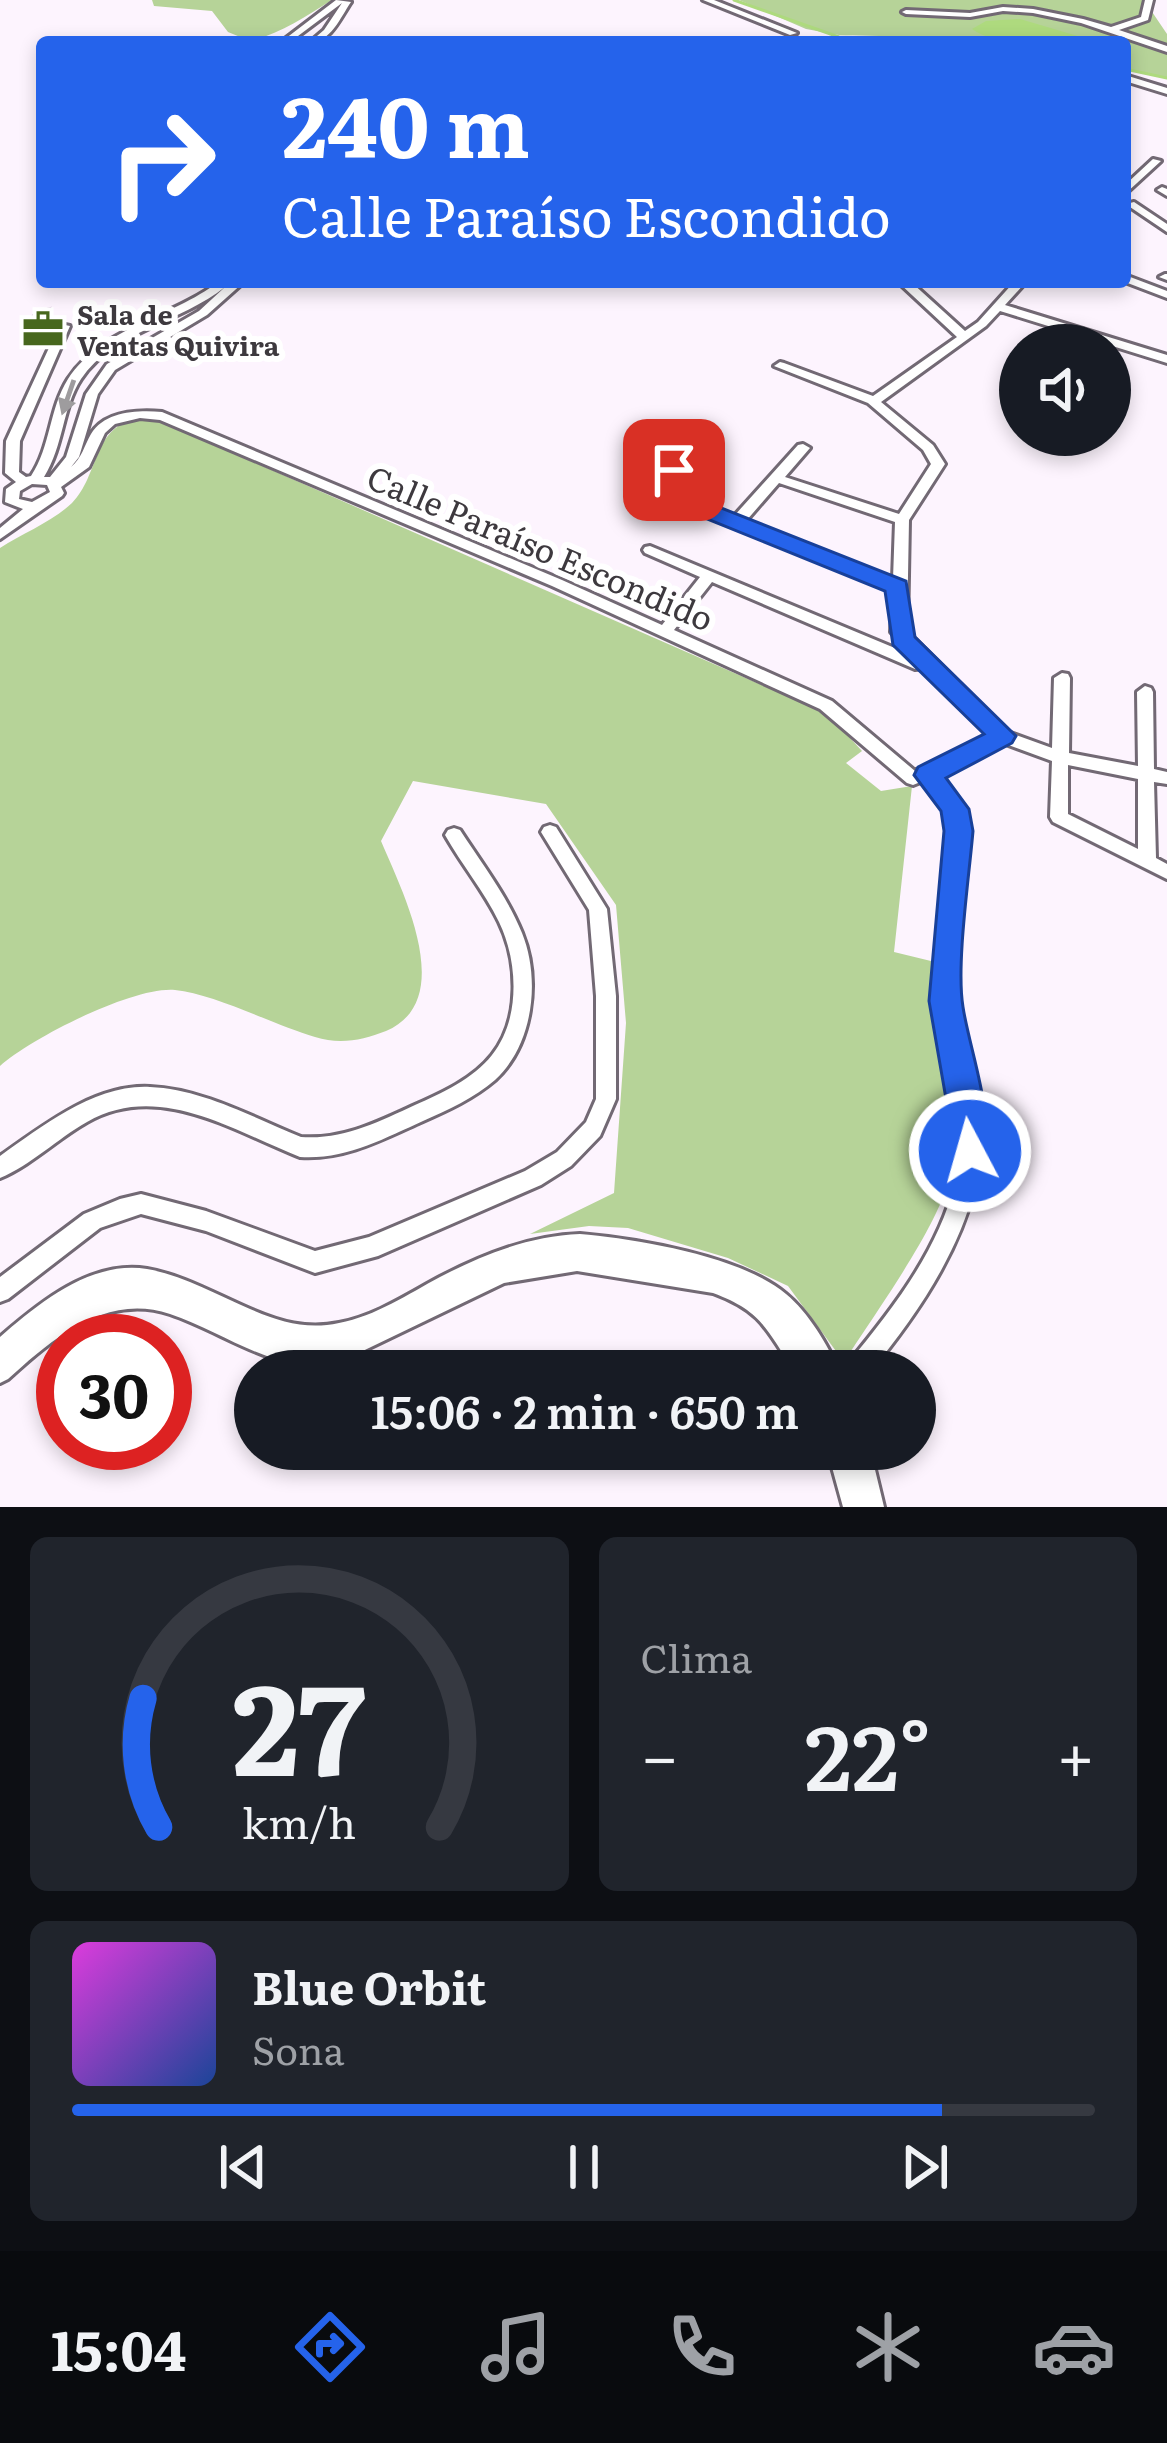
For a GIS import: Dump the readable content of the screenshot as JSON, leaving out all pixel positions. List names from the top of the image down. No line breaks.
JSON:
{"streets":{"street":["Calle Paraíso Escondido"]},"places":{"office":["Sala de Ventas Quivira"]},"page":{"turn":["240 m","Calle Paraíso Escondido"],"limit":"30","trip":"15:06 · 2 min · 650 m","tile":"Clima","heat":["−","22°","+"],"song":["Blue Orbit","Sona"],"tabs":"15:04","gauge":["27","km/h"]}}
